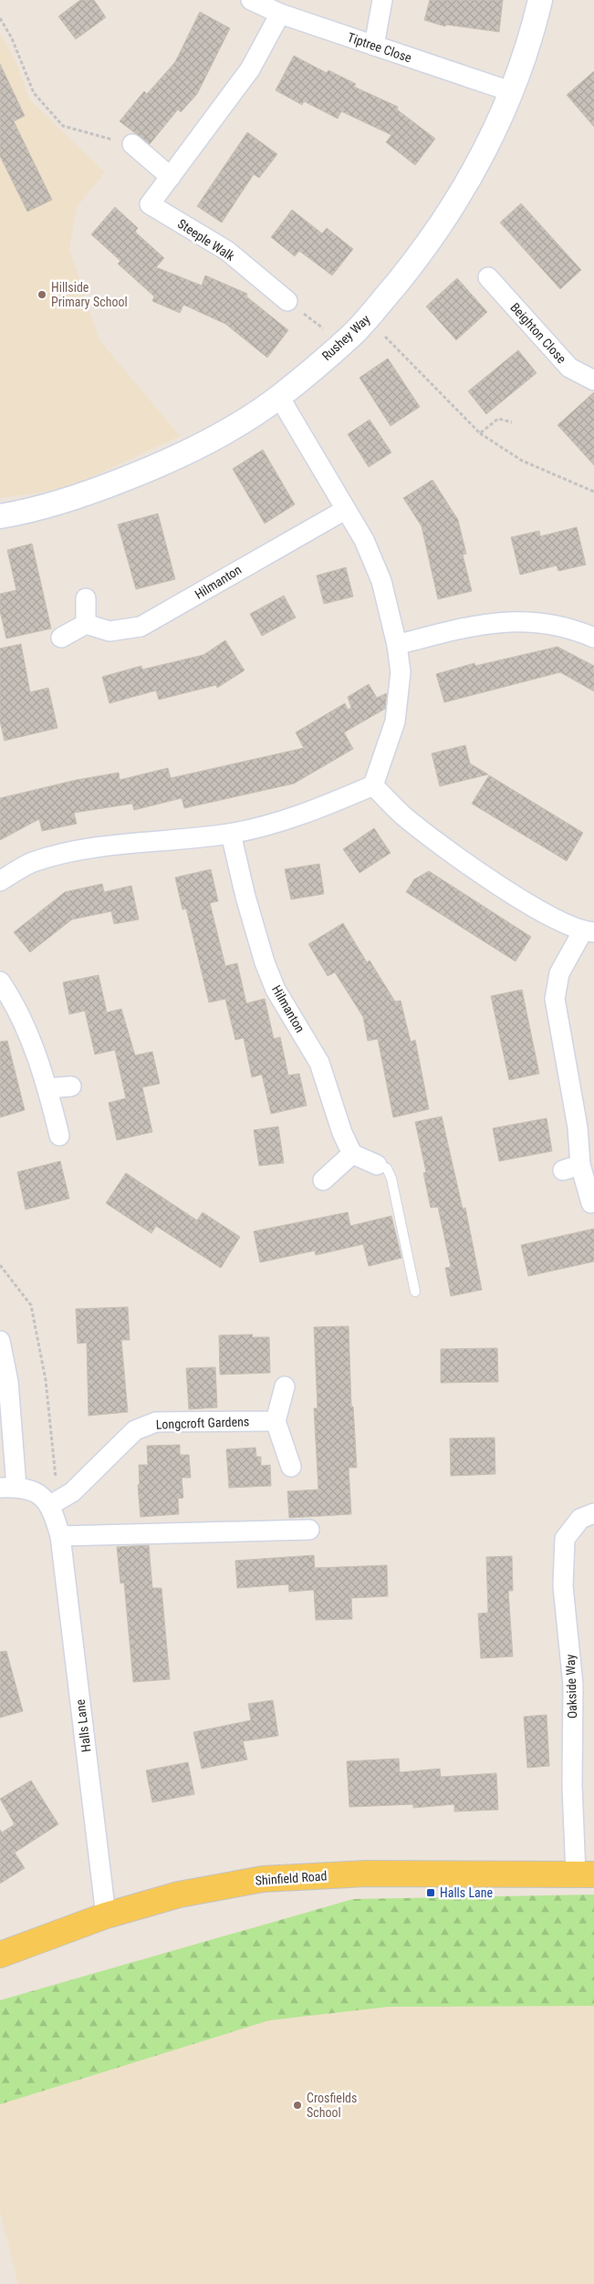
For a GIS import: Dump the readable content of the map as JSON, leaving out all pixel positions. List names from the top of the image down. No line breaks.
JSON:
{"streets":{"main road":["Shinfield Road"],"street":["Tiptree Close","Steeple Walk","Beighton Close","Rushey Way","Hilmanton","Longcroft Gardens","Oakside Way","Halls Lane"]},"crossings":[["Tiptree Close","Steeple Walk"],["Tiptree Close","Rushey Way"],["Longcroft Gardens","Halls Lane"],["Oakside Way","Shinfield Road"],["Halls Lane","Shinfield Road"]],"places":{"other":["Hillside Primary School","Crosfields School"],"transit":["Halls Lane"]}}
